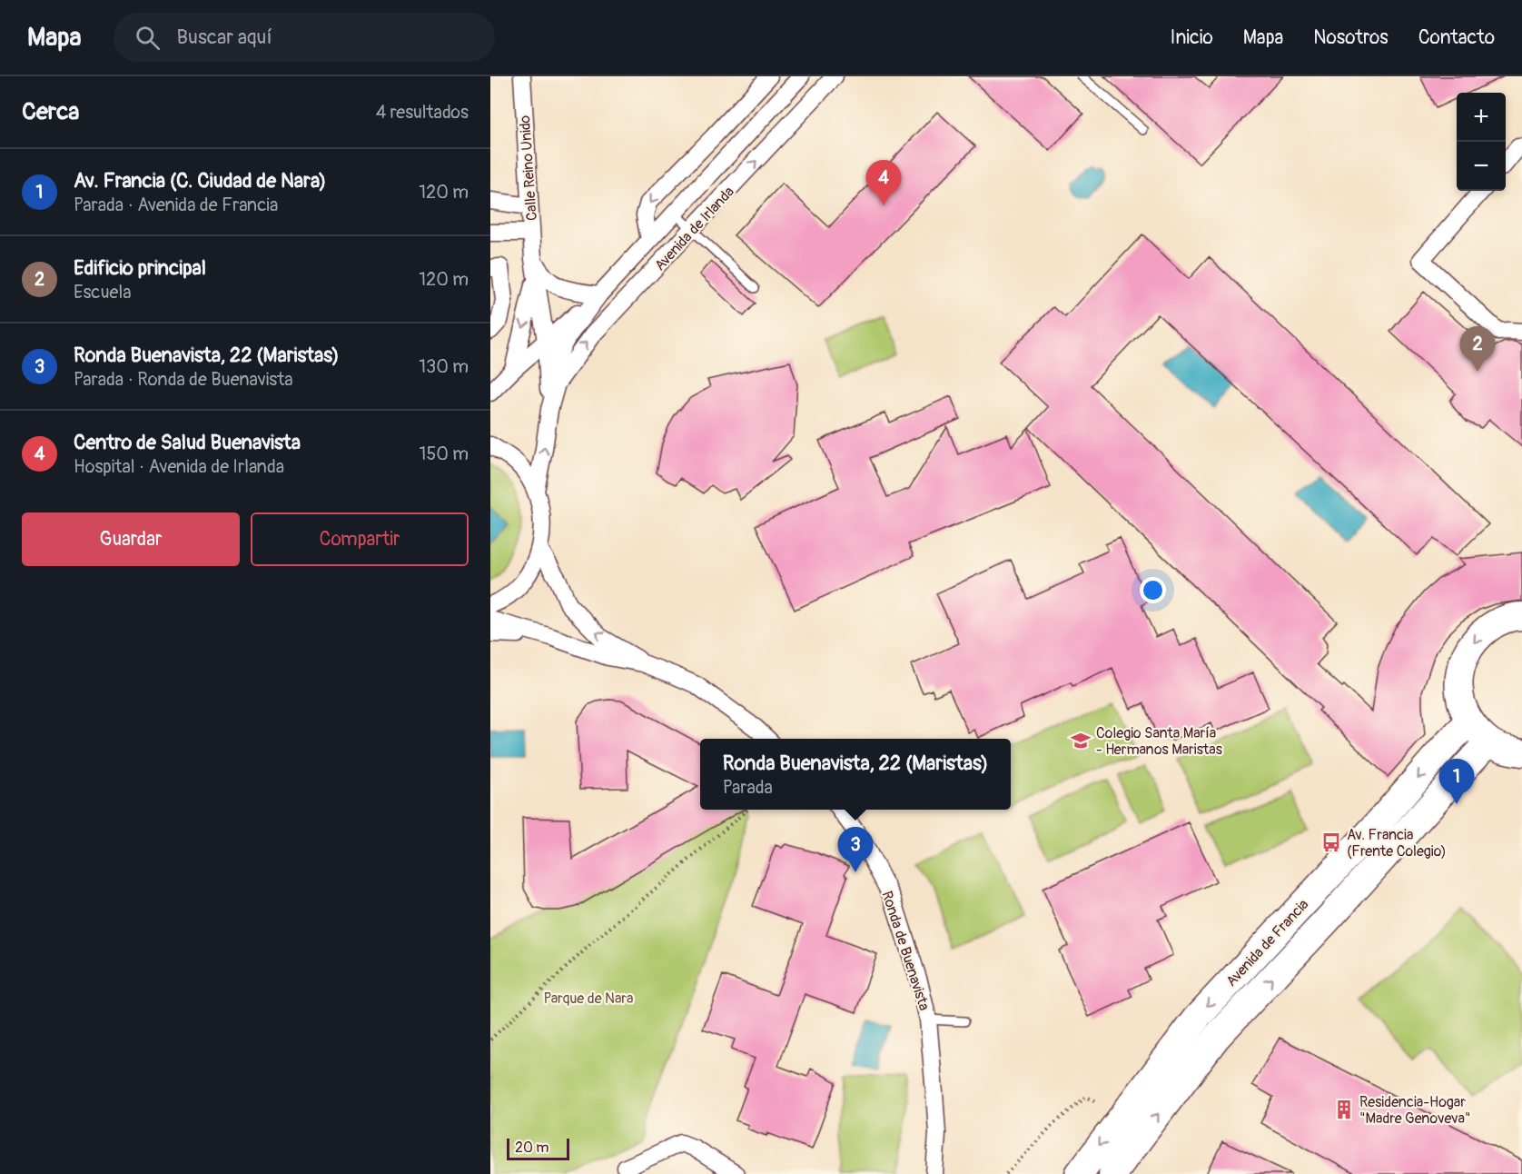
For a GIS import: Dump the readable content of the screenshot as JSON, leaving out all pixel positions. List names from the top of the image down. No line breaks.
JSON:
{"streets":{"main road":["Avenida de Francia"],"street":["Calle Reino Unido","Avenida de Irlanda","Ronda de Buenavista"]},"crossings":[["Calle Reino Unido","Avenida de Irlanda"]],"parks":["Parque de Nara"],"places":{"school or university":["Colegio Santa María - Hermanos Maristas"],"bus stop":["Av. Francia (Frente Colegio)"],"building":["Residencia-Hogar \"Madre Genoveva\""]},"scale_bar":"20 m","page":{"header":"Mapa","search":"Buscar aquí","nav":["Inicio","Mapa","Nosotros","Contacto"],"heading":["Cerca","4 resultados"],"map_buttons":["+","−"],"list":[{"mark":"1","name":"Av. Francia (C. Ciudad de Nara)","note":"Parada · Avenida de Francia","value":"120 m"},{"mark":"2","name":"Edificio principal","note":"Escuela","value":"120 m"},{"mark":"3","name":"Ronda Buenavista, 22 (Maristas)","note":"Parada · Ronda de Buenavista","value":"130 m"},{"mark":"4","name":"Centro de Salud Buenavista","note":"Hospital · Avenida de Irlanda","value":"150 m"}],"pins":["4","2","1","3"],"buttons":["Guardar","Compartir"],"popup":["Ronda Buenavista, 22 (Maristas)","Parada"],"scale":"20 m"}}
